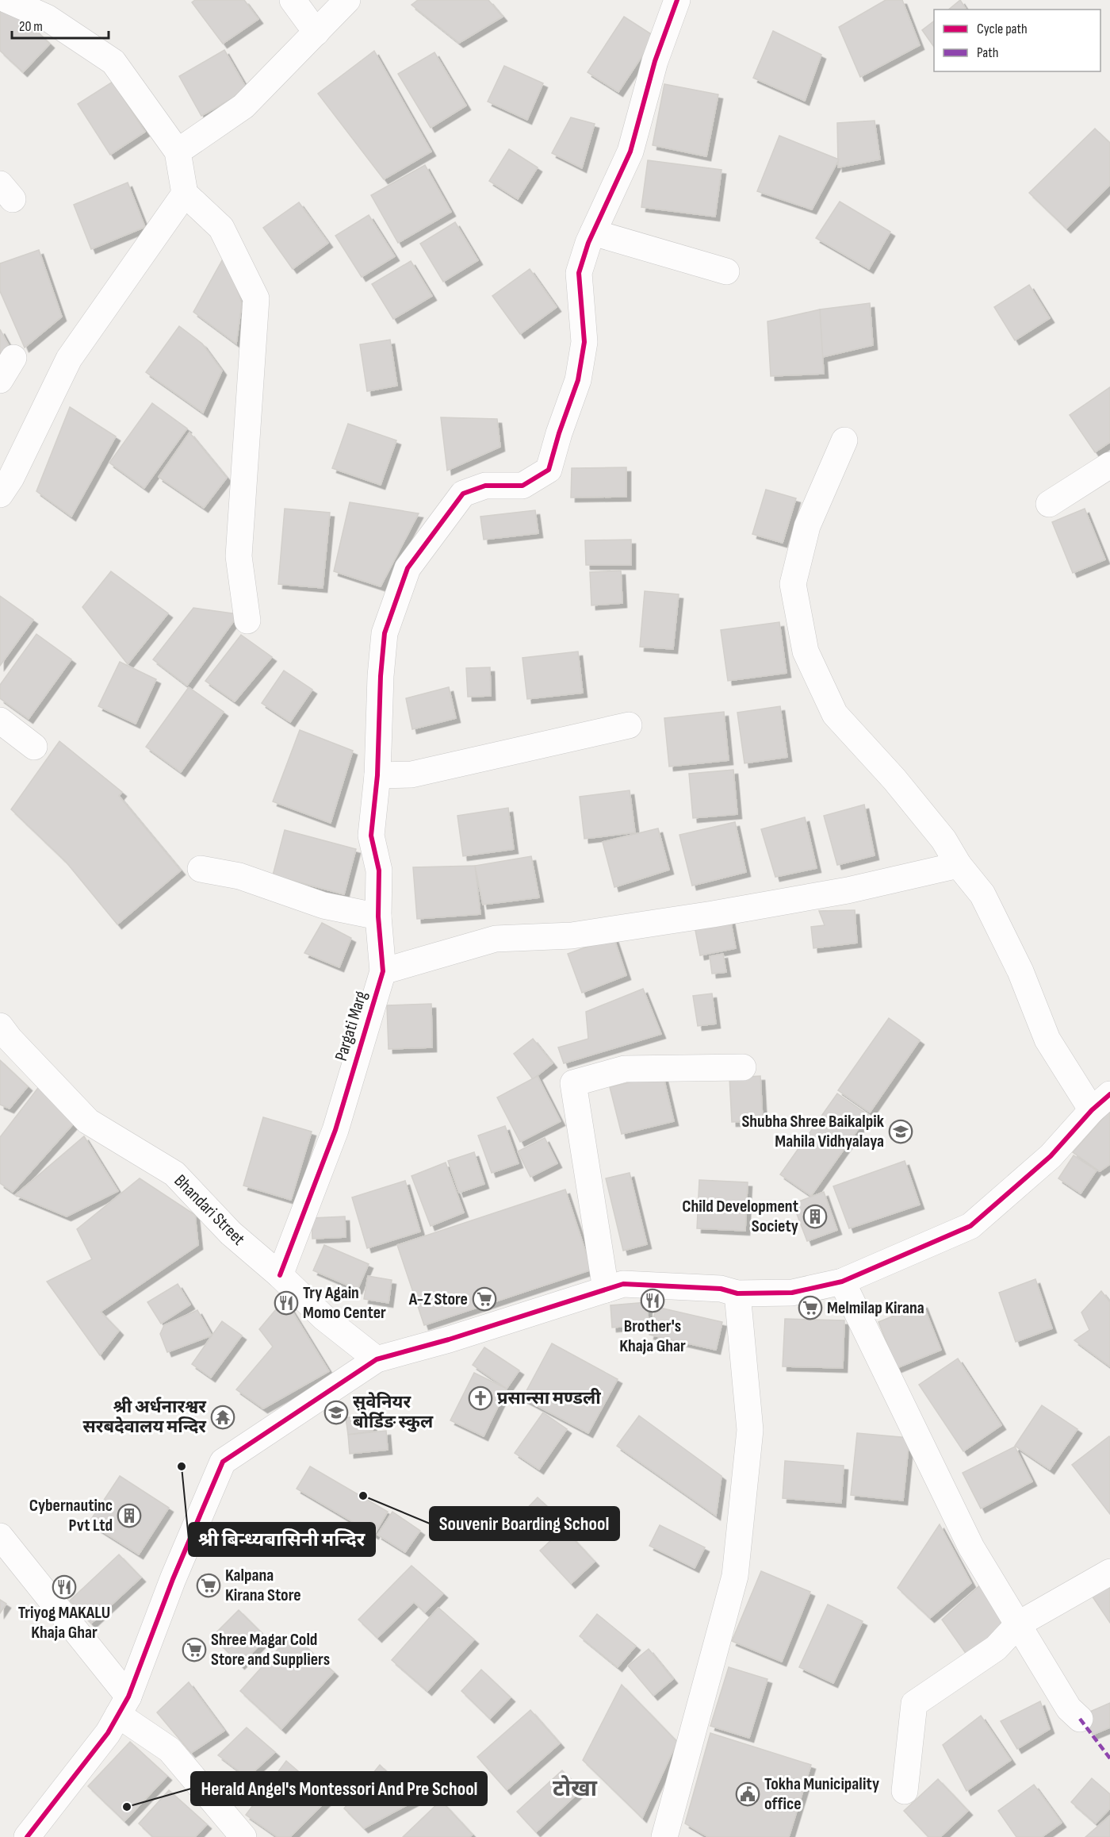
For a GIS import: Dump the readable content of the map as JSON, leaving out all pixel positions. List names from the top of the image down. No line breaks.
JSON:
{"streets":{"street":["Pargati Marg","Bhandari Street"]},"crossings":[["Pargati Marg","Bhandari Street"]],"districts":["टोखा"],"places":{"school or university":["Shubha Shree Baikalpik Mahila Vidhyalaya","सुवेनियर बोर्डिङ स्कुल"],"building":["Child Development Society","Cybernautinc Pvt Ltd"],"supermarket":["A-Z Store","Melmilap Kirana","Kalpana Kirana Store","Shree Magar Cold Store and Suppliers"],"restaurant":["Brother's Khaja Ghar","Try Again Momo Center","Triyog MAKALU Khaja Ghar"],"church":["प्रसान्सा मण्डली"],"temple":["श्री अर्धनारश्वर सरबदेवालय मन्दिर"],"other":["श्री बिन्ध्यबासिनी मन्दिर","Souvenir Boarding School","Herald Angel's Montessori And Pre School"],"public building":["Tokha Municipality office"]},"legend":["Cycle path","Path"],"scale_bar":"20 m"}
